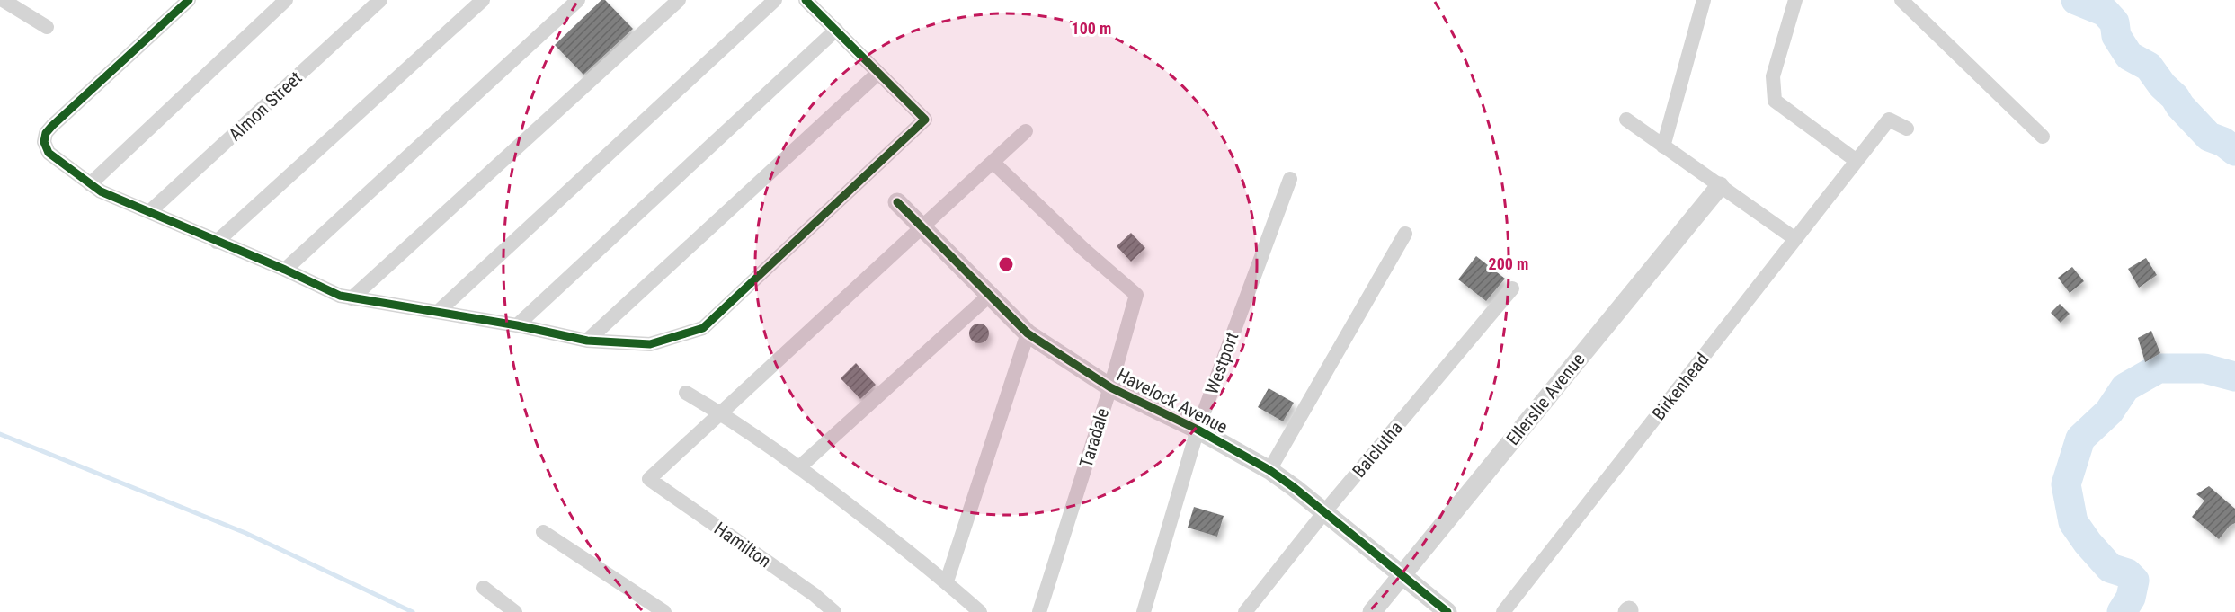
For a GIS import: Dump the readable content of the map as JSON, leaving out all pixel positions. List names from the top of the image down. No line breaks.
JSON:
{"streets":{"street":["Almon Street","Westport","Birkenhead","Ellerslie Avenue","Havelock Avenue","Taradale","Balclutha","Hamilton"]},"crossings":[["Westport","Havelock Avenue"],["Ellerslie Avenue","Havelock Avenue"],["Havelock Avenue","Taradale"],["Havelock Avenue","Balclutha"]],"rings":["100 m","200 m"]}
